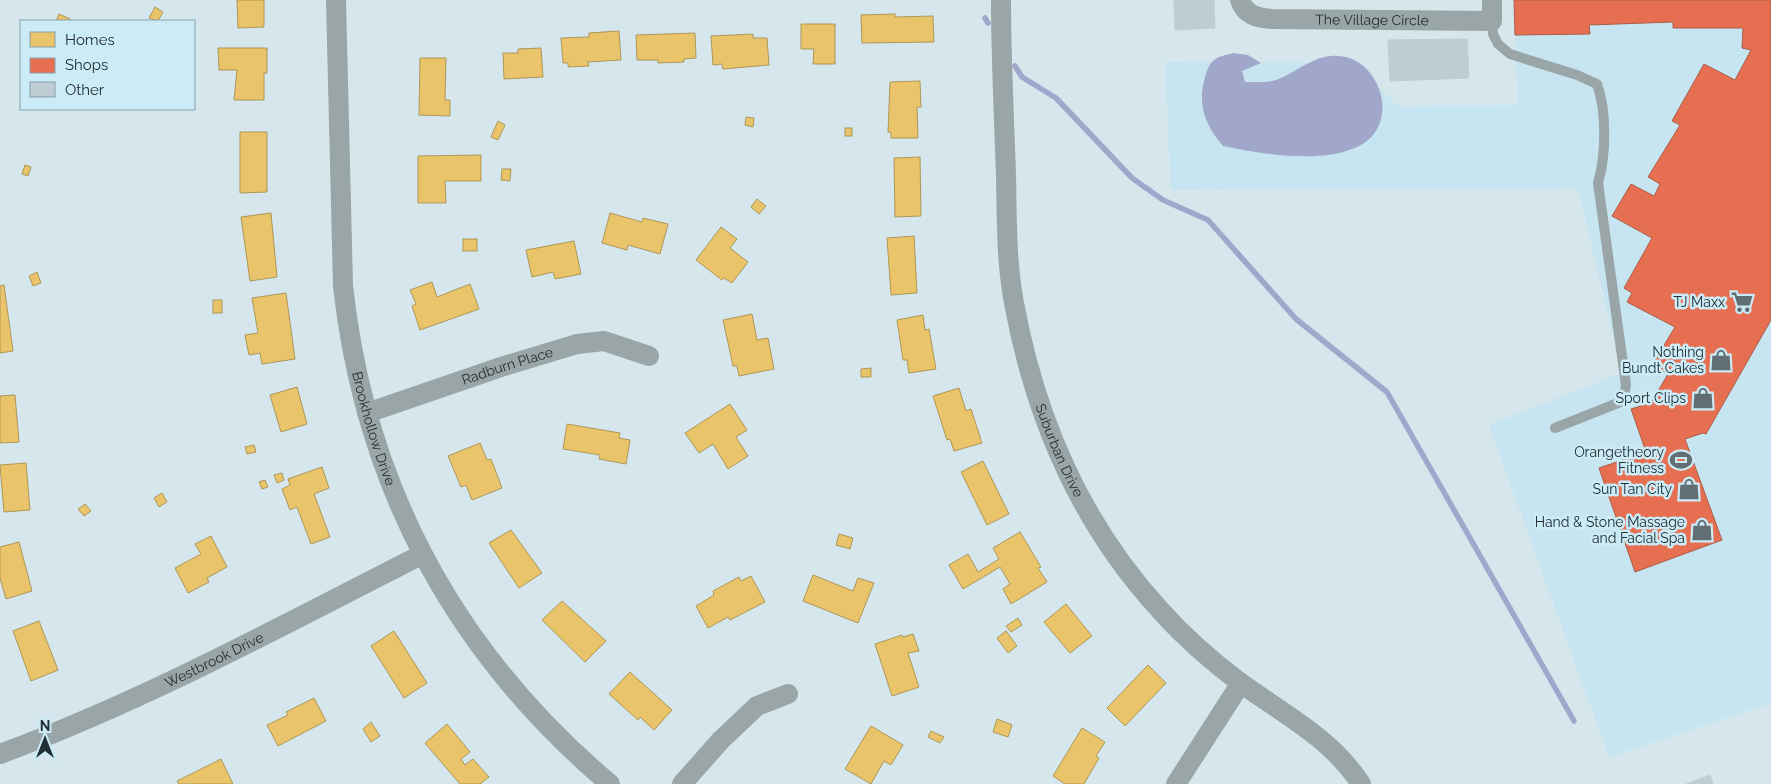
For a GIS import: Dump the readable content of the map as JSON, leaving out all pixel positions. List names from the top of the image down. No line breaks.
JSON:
{"streets":{"street":["The Village Circle","Radburn Place","Brookhollow Drive","Suburban Drive","Westbrook Drive"]},"crossings":[["Radburn Place","Brookhollow Drive"],["Brookhollow Drive","Westbrook Drive"]],"places":{"supermarket":["TJ Maxx"],"shop":["Nothing Bundt Cakes","Sport Clips","Sun Tan City","Hand & Stone Massage and Facial Spa"],"sports":["Orangetheory Fitness"]},"legend":["Homes","Shops","Other"],"north":"top"}
